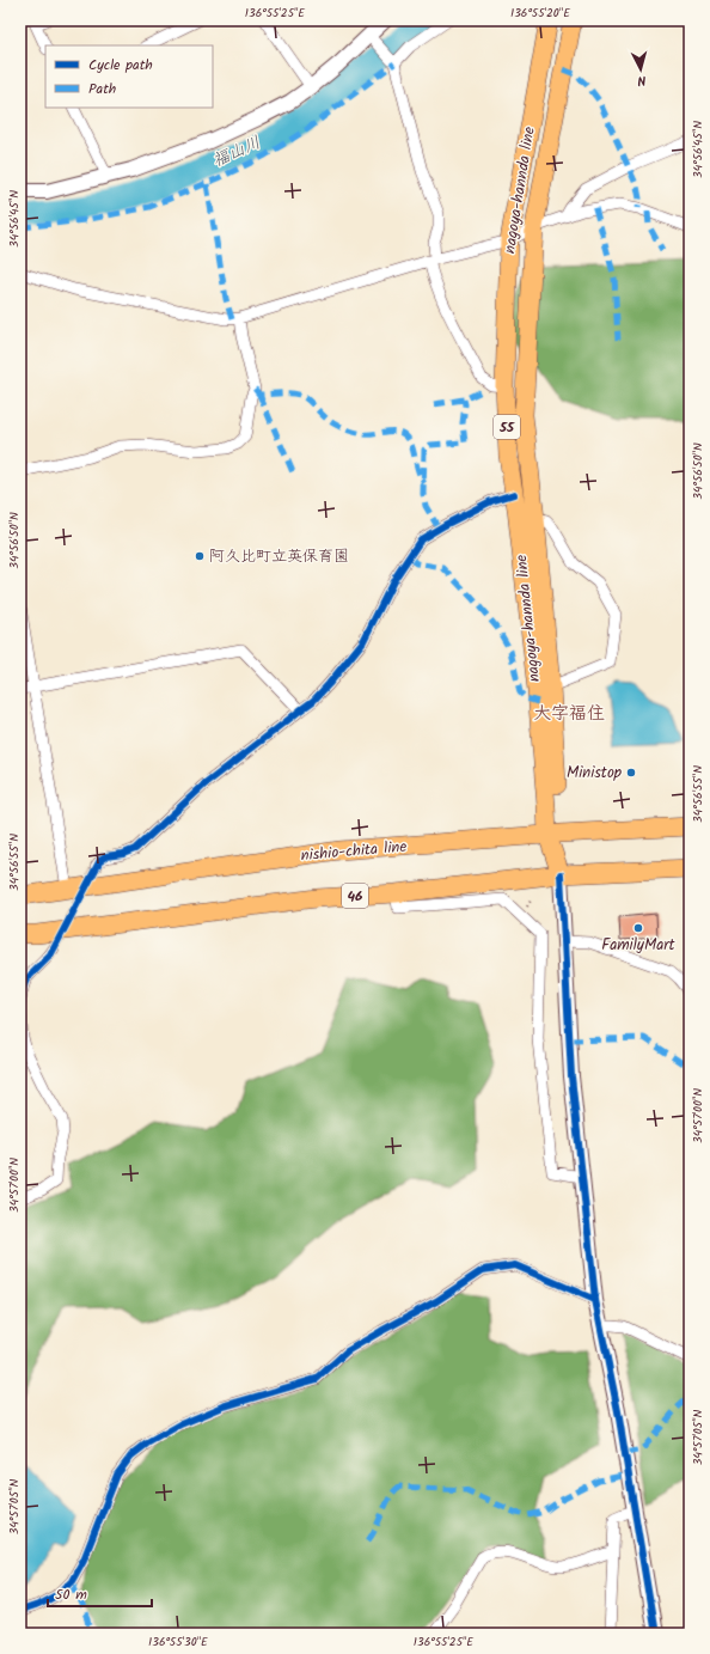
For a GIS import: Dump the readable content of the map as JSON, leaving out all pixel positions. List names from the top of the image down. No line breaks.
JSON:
{"streets":{"main road":["nagoya-hannda line","55","nishio-chita line","46"]},"crossings":[["nagoya-hannda line","nishio-chita line"],["nagoya-hannda line","46"]],"districts":["大字福住"],"water":["福山川"],"places":["阿久比町立英保育園","Ministop","FamilyMart"],"legend":["Cycle path","Path"],"scale_bar":"50 m","north":"bottom","coordinates":["136°55'25\"E","136°55'20\"E","34°56'45\"N","34°56'50\"N","34°56'55\"N","34°57'00\"N","34°57'05\"N","136°55'30\"E"]}
